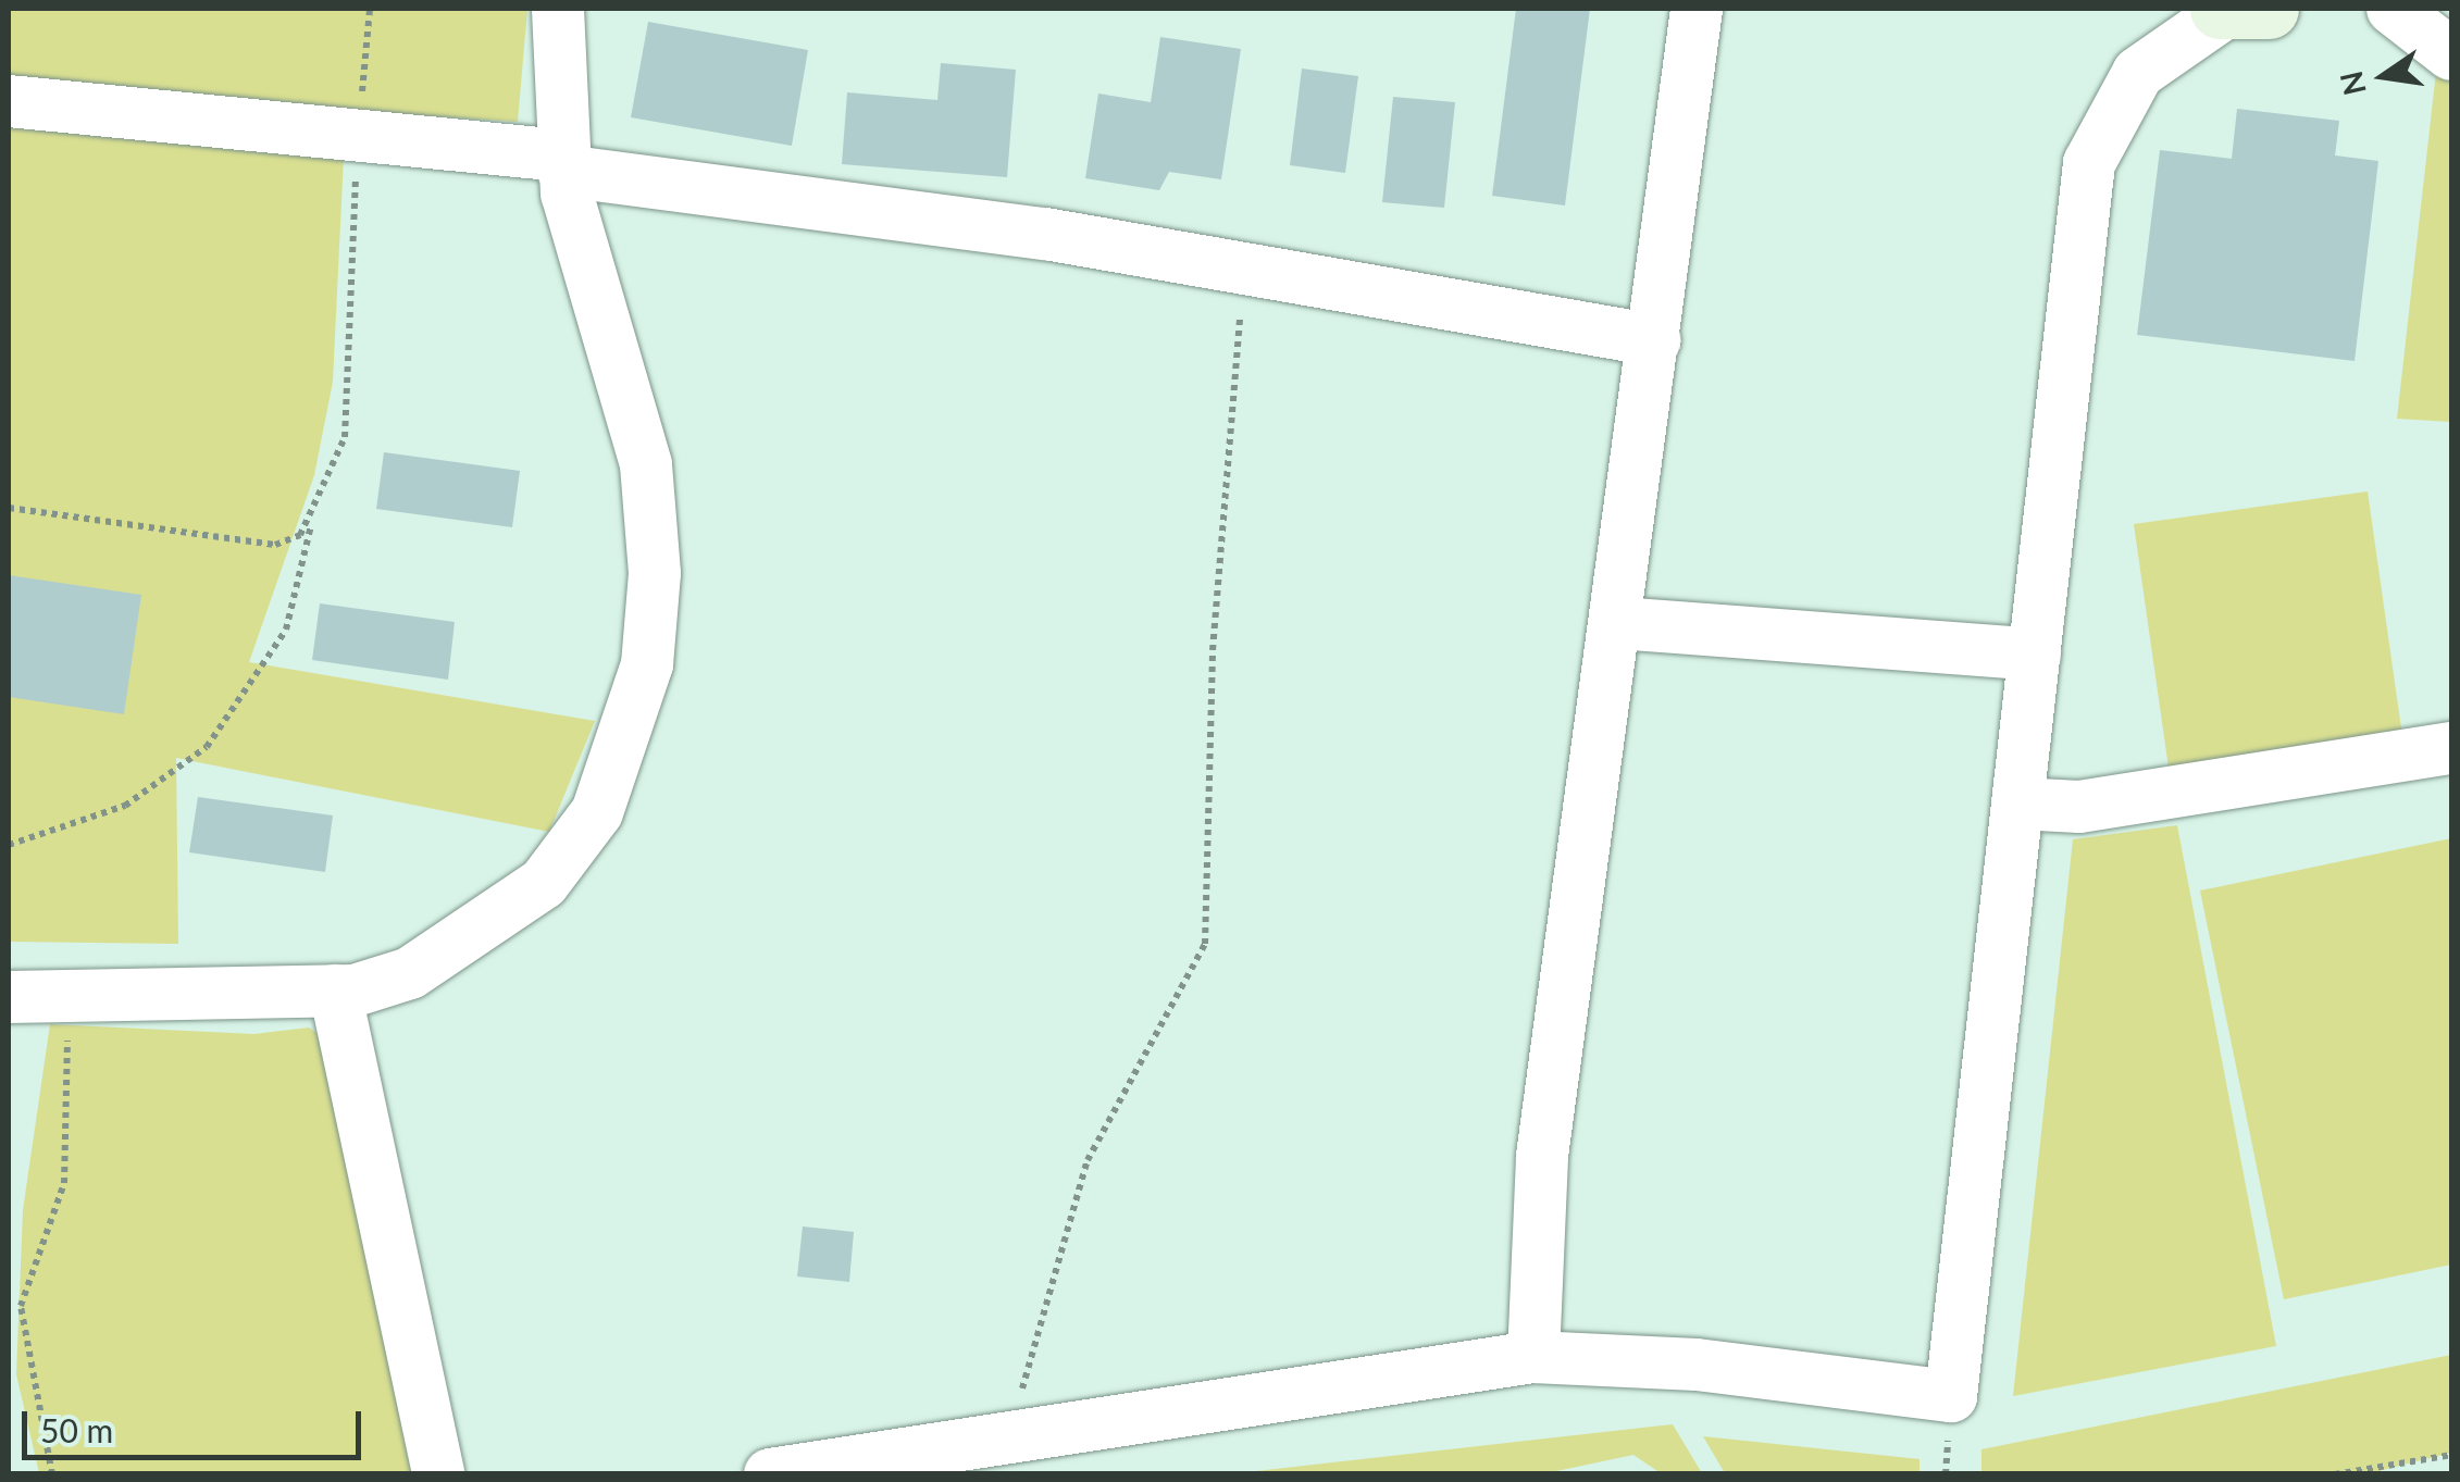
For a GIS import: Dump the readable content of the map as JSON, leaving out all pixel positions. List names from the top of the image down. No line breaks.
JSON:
{"scale_bar":"50 m","north":"left"}
